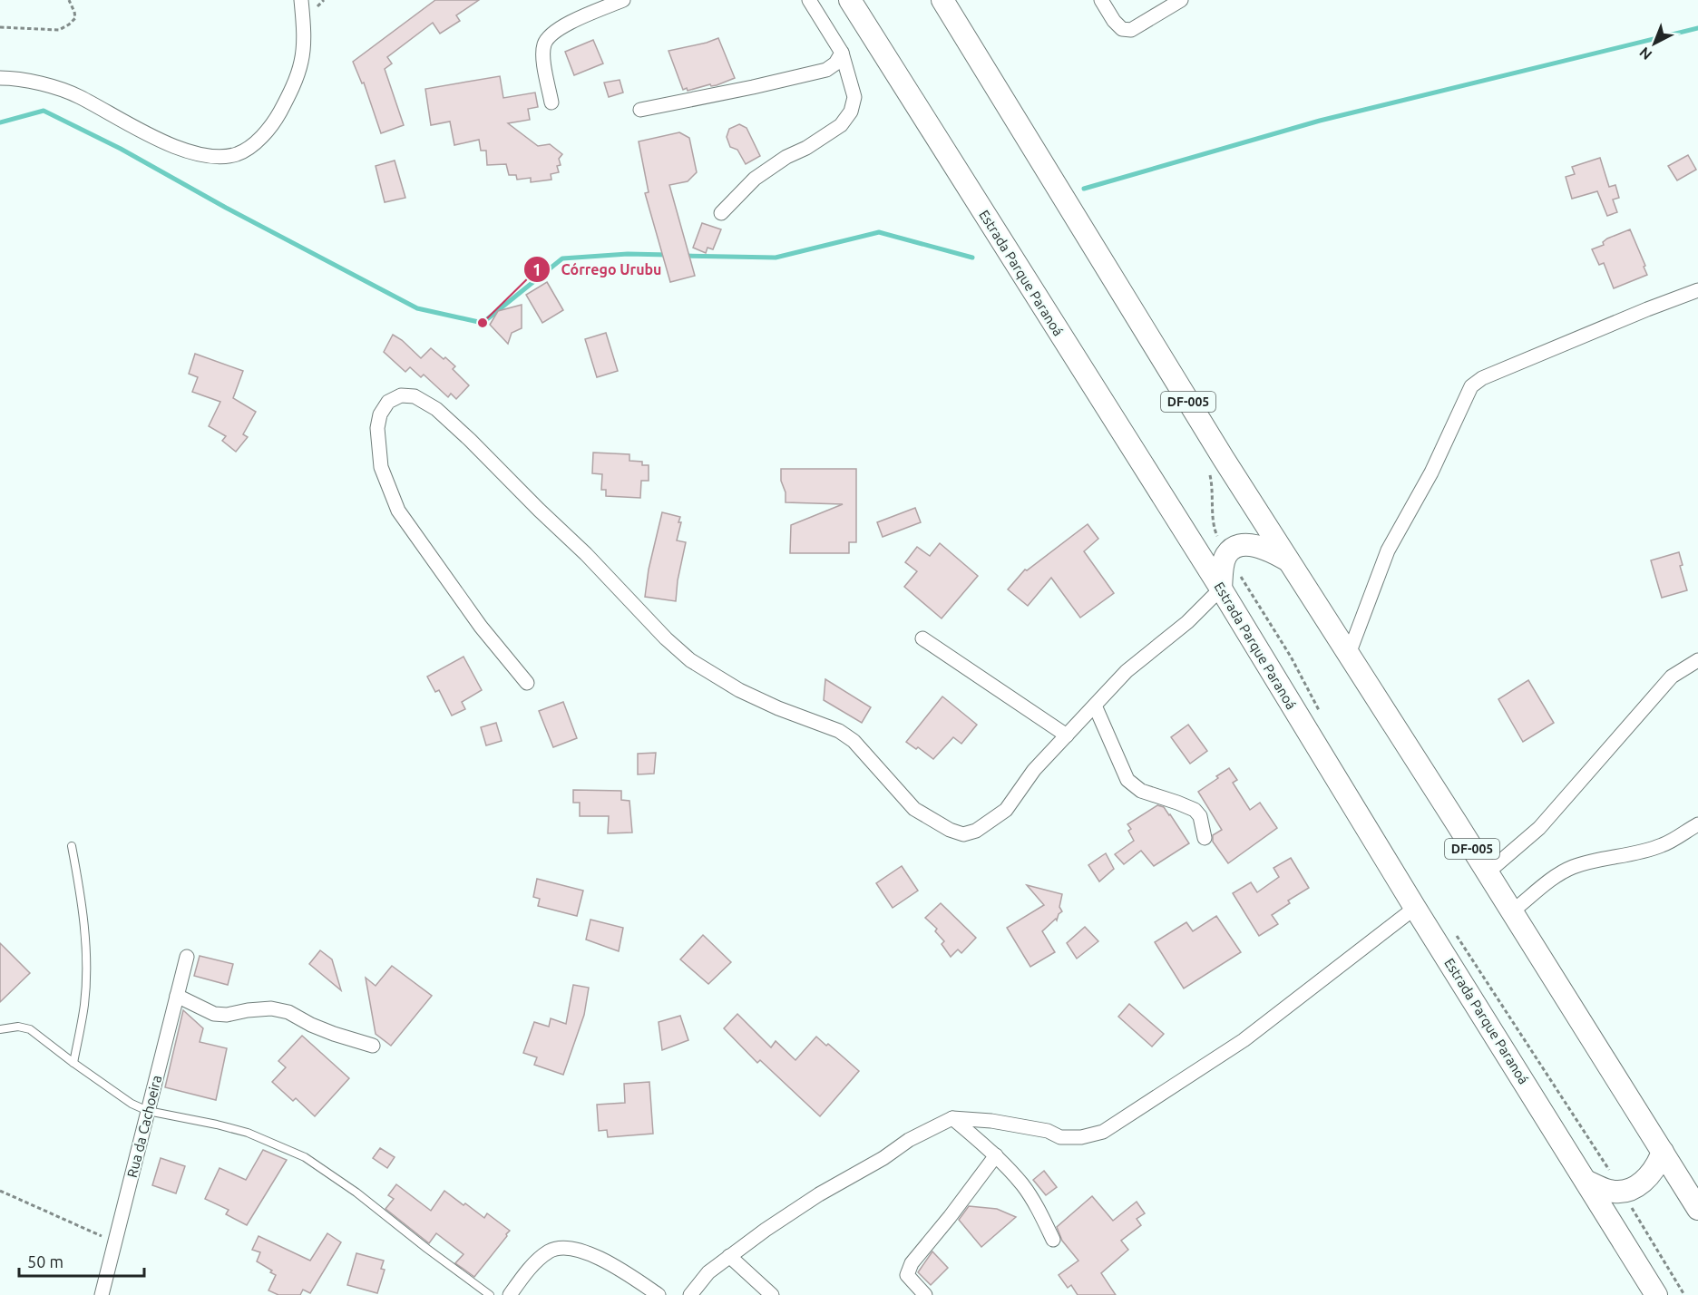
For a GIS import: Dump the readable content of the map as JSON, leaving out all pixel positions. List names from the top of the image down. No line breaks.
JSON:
{"streets":{"main road":["Estrada Parque Paranoá","DF-005"],"street":["Rua da Cachoeira"]},"places":["Córrego Urubu"],"scale_bar":"50 m","north":"bottom left"}
